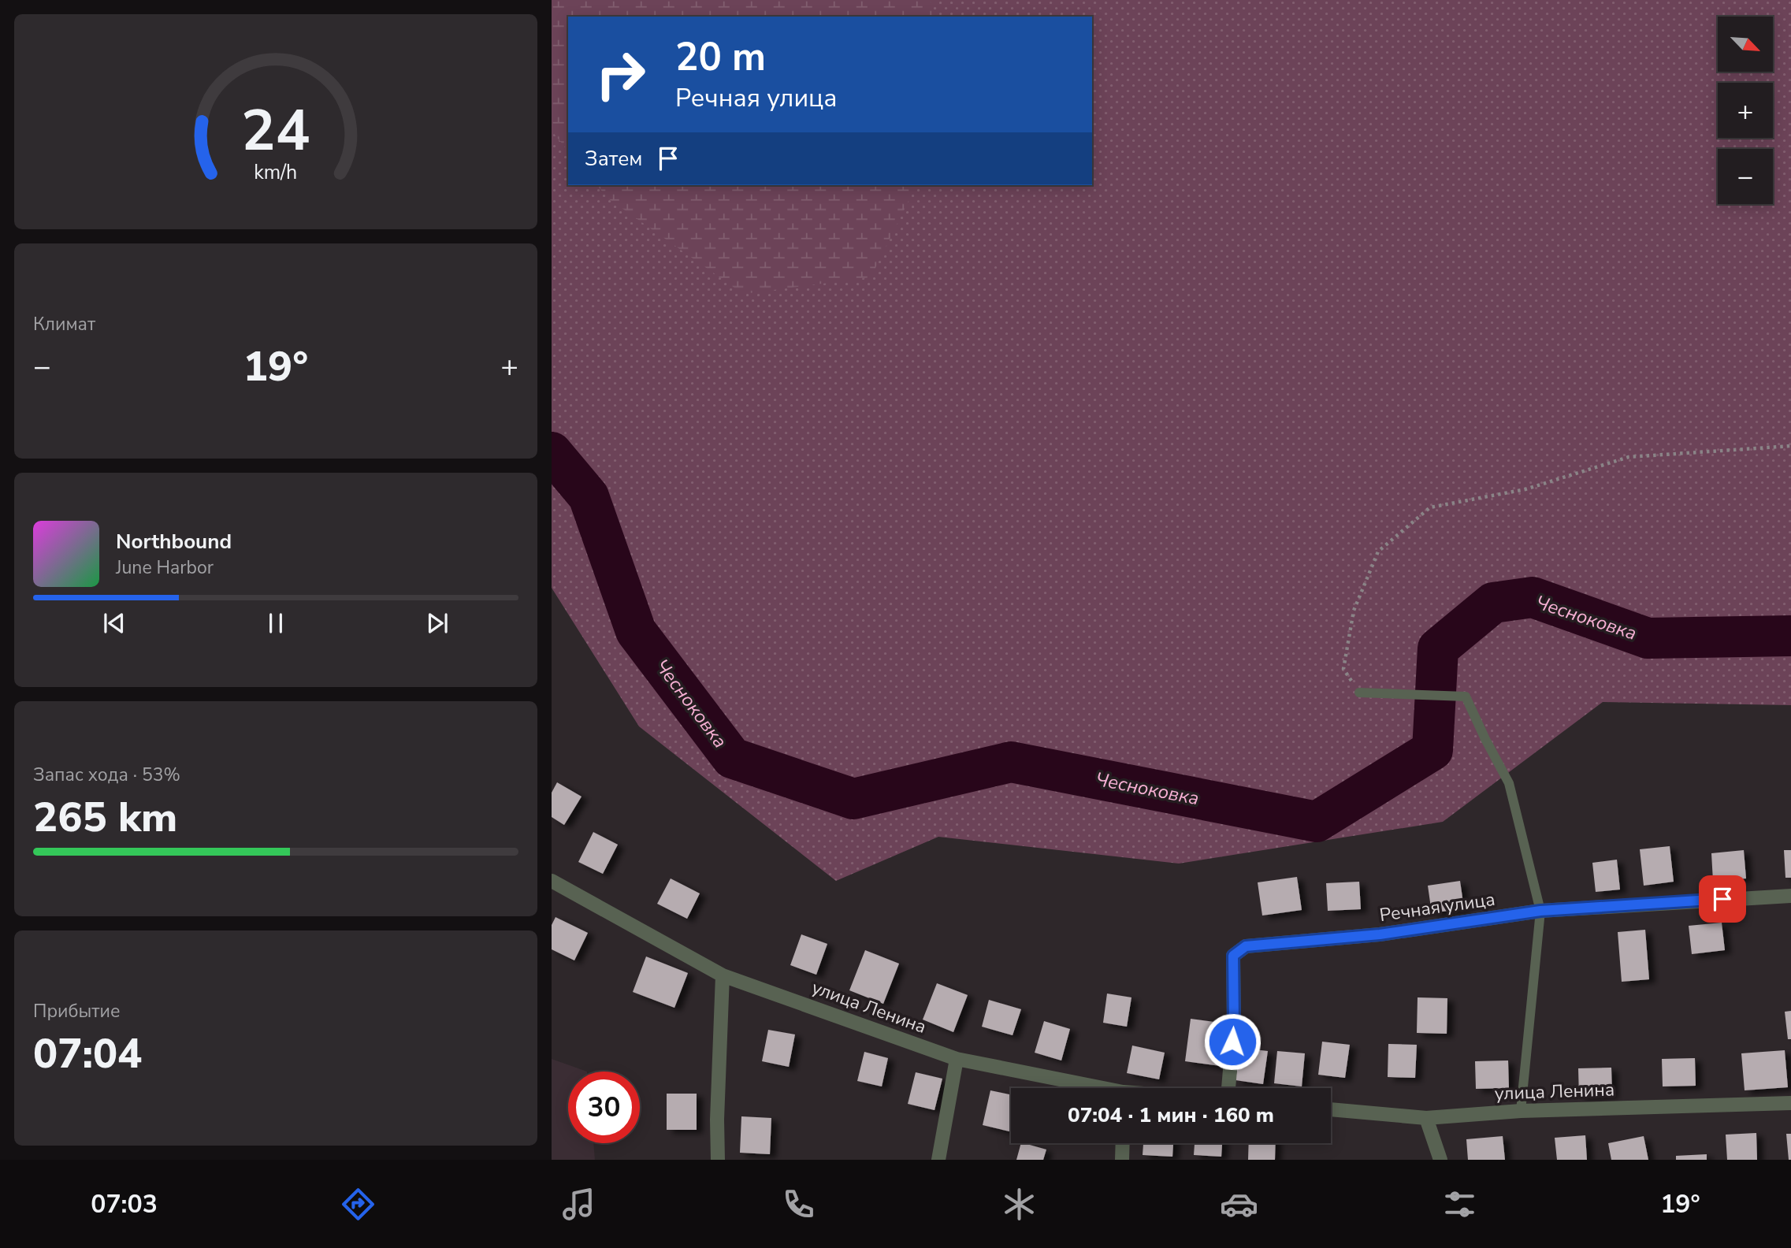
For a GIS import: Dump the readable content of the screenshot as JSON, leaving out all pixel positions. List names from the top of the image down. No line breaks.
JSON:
{"streets":{"street":["Речная улица","улица Ленина"]},"water":["Чесноковка"],"north":"bottom right","page":{"map_buttons":["+","−"],"turn":["20 m","Речная улица"],"then":"Затем","tile":["Климат",["Запас хода · 53%","265 km"],["Прибытие","07:04"]],"heat":["−","19°","+"],"song":["Northbound","June Harbor"],"limit":"30","trip":"07:04 · 1 мин · 160 m","tabs":["07:03","19°"],"gauge":["24","km/h"]}}
